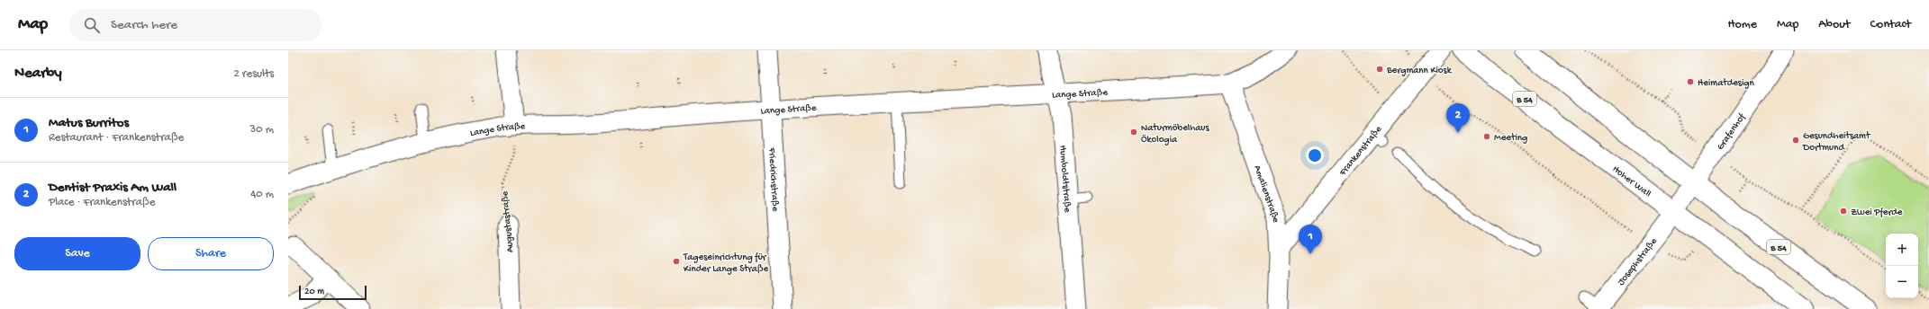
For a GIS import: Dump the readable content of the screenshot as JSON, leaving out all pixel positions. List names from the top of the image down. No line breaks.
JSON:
{"streets":{"main road":["B 54","Hoher Wall"],"street":["Lange Straße","Grafenhof","Frankenstraße","Humboldtstraße","Friedrichstraße","Amalienstraße","Augustastraße","Josephstraße"]},"crossings":[["Lange Straße","Humboldtstraße"],["Lange Straße","Friedrichstraße"],["Lange Straße","Amalienstraße"],["Lange Straße","Augustastraße"],["B 54","Grafenhof"],["Grafenhof","Hoher Wall"],["Grafenhof","Josephstraße"],["Frankenstraße","Amalienstraße"],["Hoher Wall","Josephstraße"]],"places":["Bergmann Kiosk","Heimatdesign","Naturmöbelhaus Ökologia","Meeting","Gesundheitsamt Dortmund","Zwei Pferde","Tageseinrichtung für Kinder Lange Straße"],"scale_bar":"20 m","page":{"header":"Map","search":"Search here","nav":["Home","Map","About","Contact"],"heading":["Nearby","2 results"],"list":[{"mark":"1","name":"Matus Burritos","note":"Restaurant · Frankenstraße","value":"30 m"},{"mark":"2","name":"Dentist Praxis Am Wall","note":"Place · Frankenstraße","value":"40 m"}],"pins":["2","1"],"buttons":["Save","Share"],"map_buttons":["+","−"],"scale":"20 m"}}
